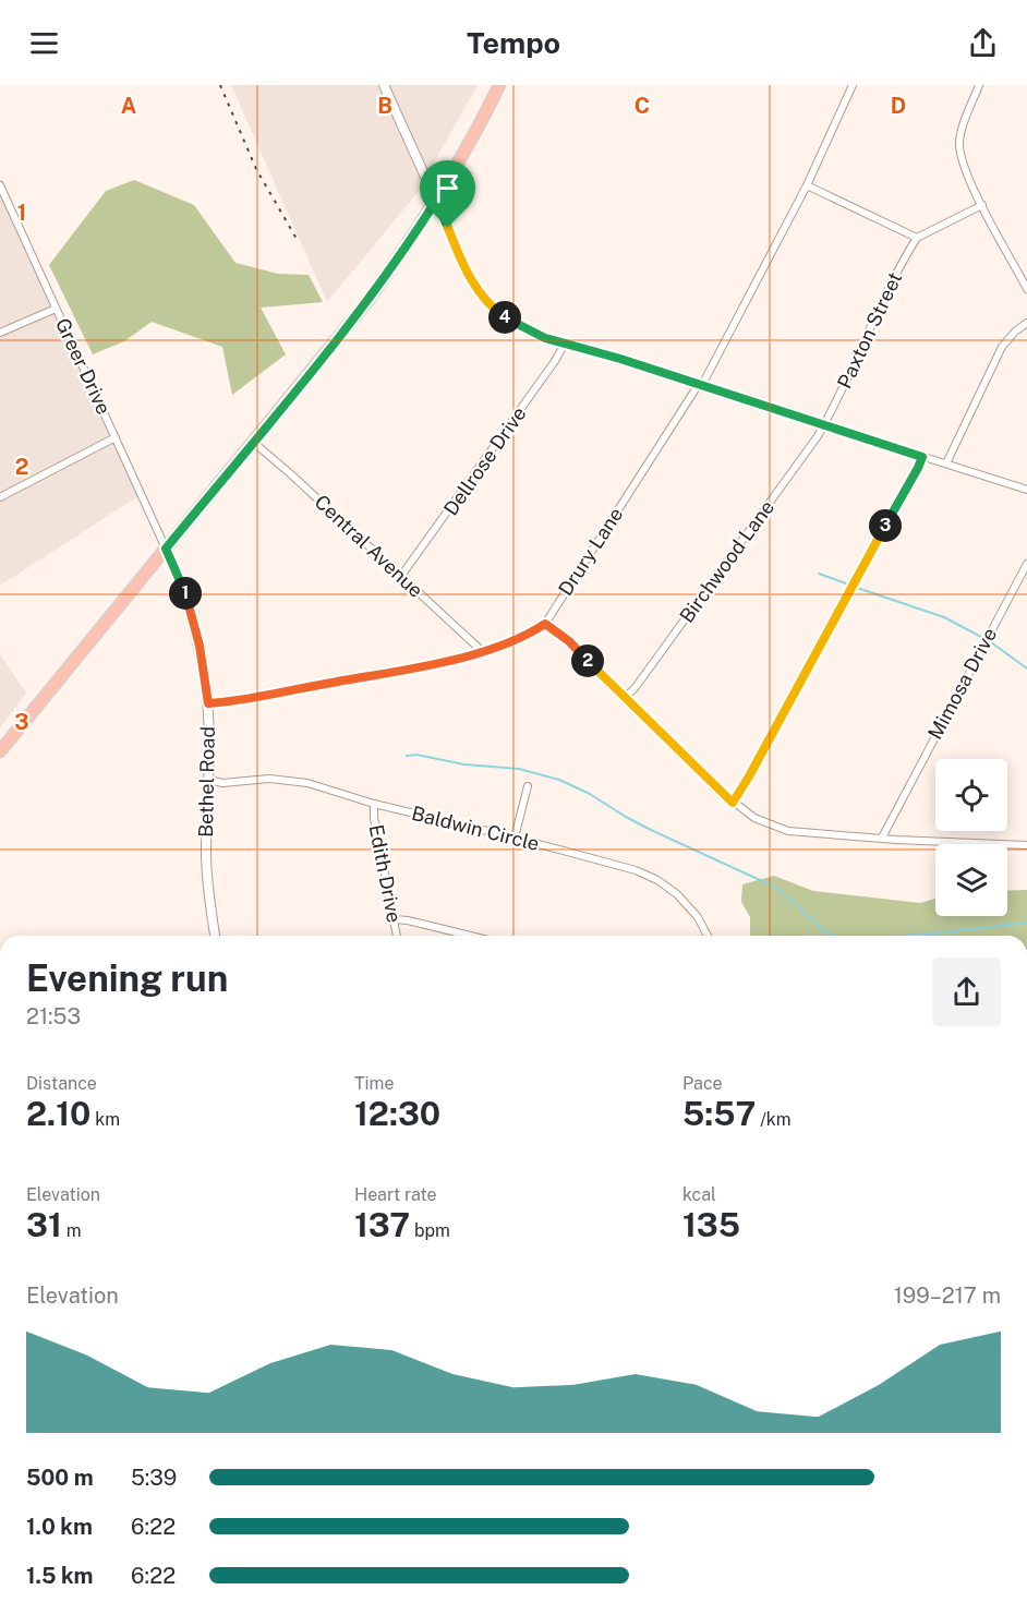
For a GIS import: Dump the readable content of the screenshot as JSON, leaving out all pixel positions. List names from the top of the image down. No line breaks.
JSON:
{"streets":{"street":["Paxton Street","Greer Drive","Dellrose Drive","Central Avenue","Drury Lane","Birchwood Lane","Mimosa Drive","Bethel Road","Baldwin Circle","Edith Drive"]},"crossings":[["Paxton Street","Birchwood Lane"],["Greer Drive","Bethel Road"],["Dellrose Drive","Central Avenue"],["Central Avenue","Drury Lane"],["Drury Lane","Bethel Road"],["Bethel Road","Baldwin Circle"],["Baldwin Circle","Edith Drive"]],"page":{"header":"Tempo","pins":["4","3","1","2"],"heading":["Evening run","21:53"],"stats":[["Distance","2.10 km"],["Time","12:30"],["Pace","5:57 /km"],["Elevation","31 m"],["Heart rate","137 bpm"],["kcal","135"]],"chart":["Elevation","199–217 m"],"list":[{"name":"500 m","note":"5:39"},{"name":"1.0 km","note":"6:22"},{"name":"1.5 km","note":"6:22"}]},"grid":{"columns":["A","B","C","D"],"rows":["1","2","3"]}}
